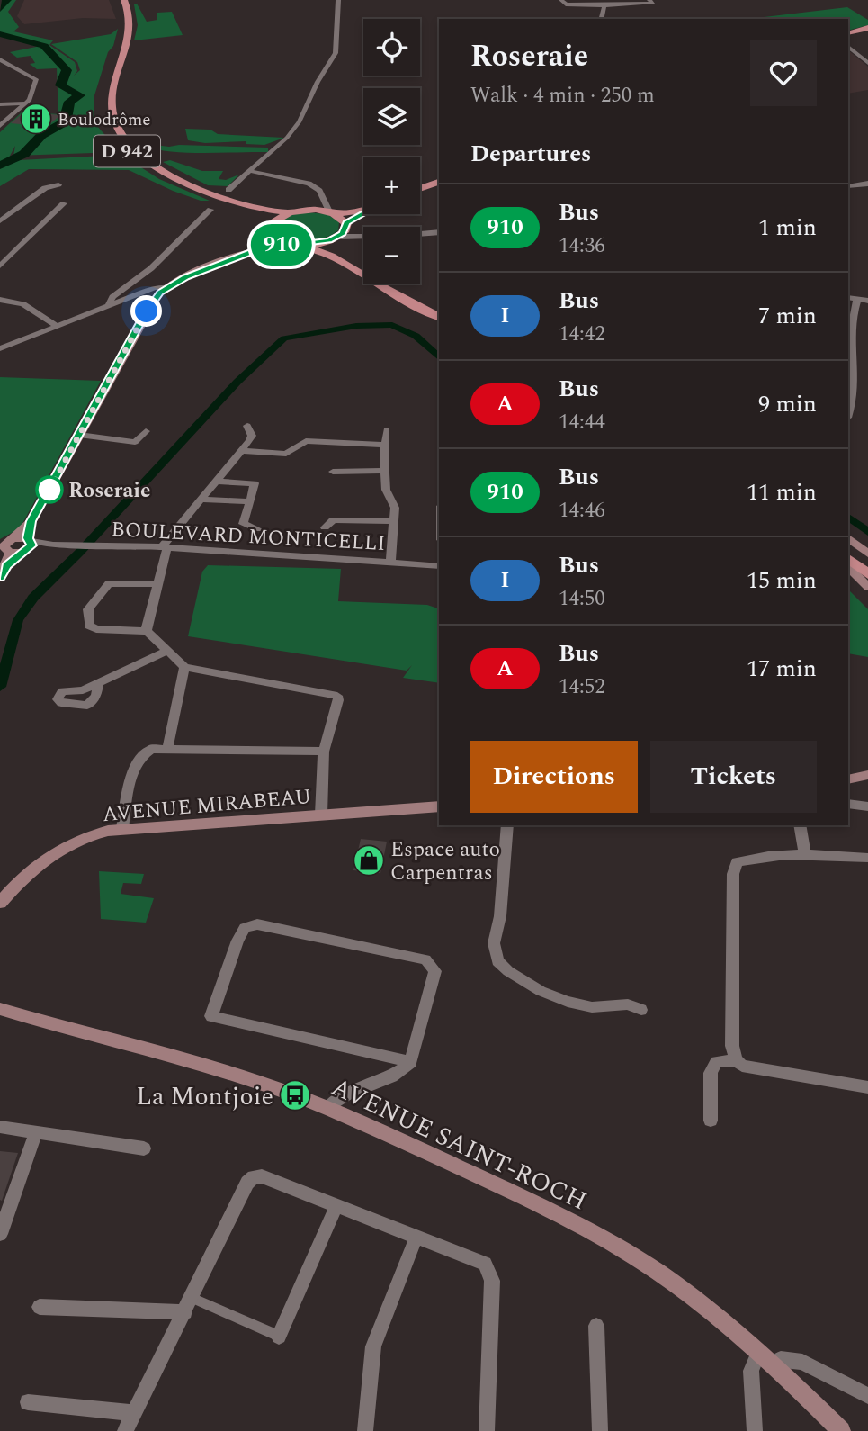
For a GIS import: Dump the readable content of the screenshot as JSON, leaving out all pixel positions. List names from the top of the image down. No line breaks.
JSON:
{"streets":{"main road":["D 942","AVENUE MIRABEAU","AVENUE SAINT-ROCH"],"street":["BOULEVARD MONTICELLI"]},"places":{"building":["Boulodrôme"],"other":["Roseraie"],"shop":["Espace auto Carpentras"],"bus stop":["La Montjoie"]},"lines":["bus line 910"],"page":{"on_map":"910","map_buttons":["+","−"],"heading":[["Roseraie","Walk · 4 min · 250 m"],"Departures"],"list":[{"mark":"910","name":"Bus","note":"14:36","value":"1 min"},{"mark":"I","name":"Bus","note":"14:42","value":"7 min"},{"mark":"A","name":"Bus","note":"14:44","value":"9 min"},{"mark":"910","name":"Bus","note":"14:46","value":"11 min"},{"mark":"I","name":"Bus","note":"14:50","value":"15 min"},{"mark":"A","name":"Bus","note":"14:52","value":"17 min"}],"buttons":["Directions","Tickets"]}}
